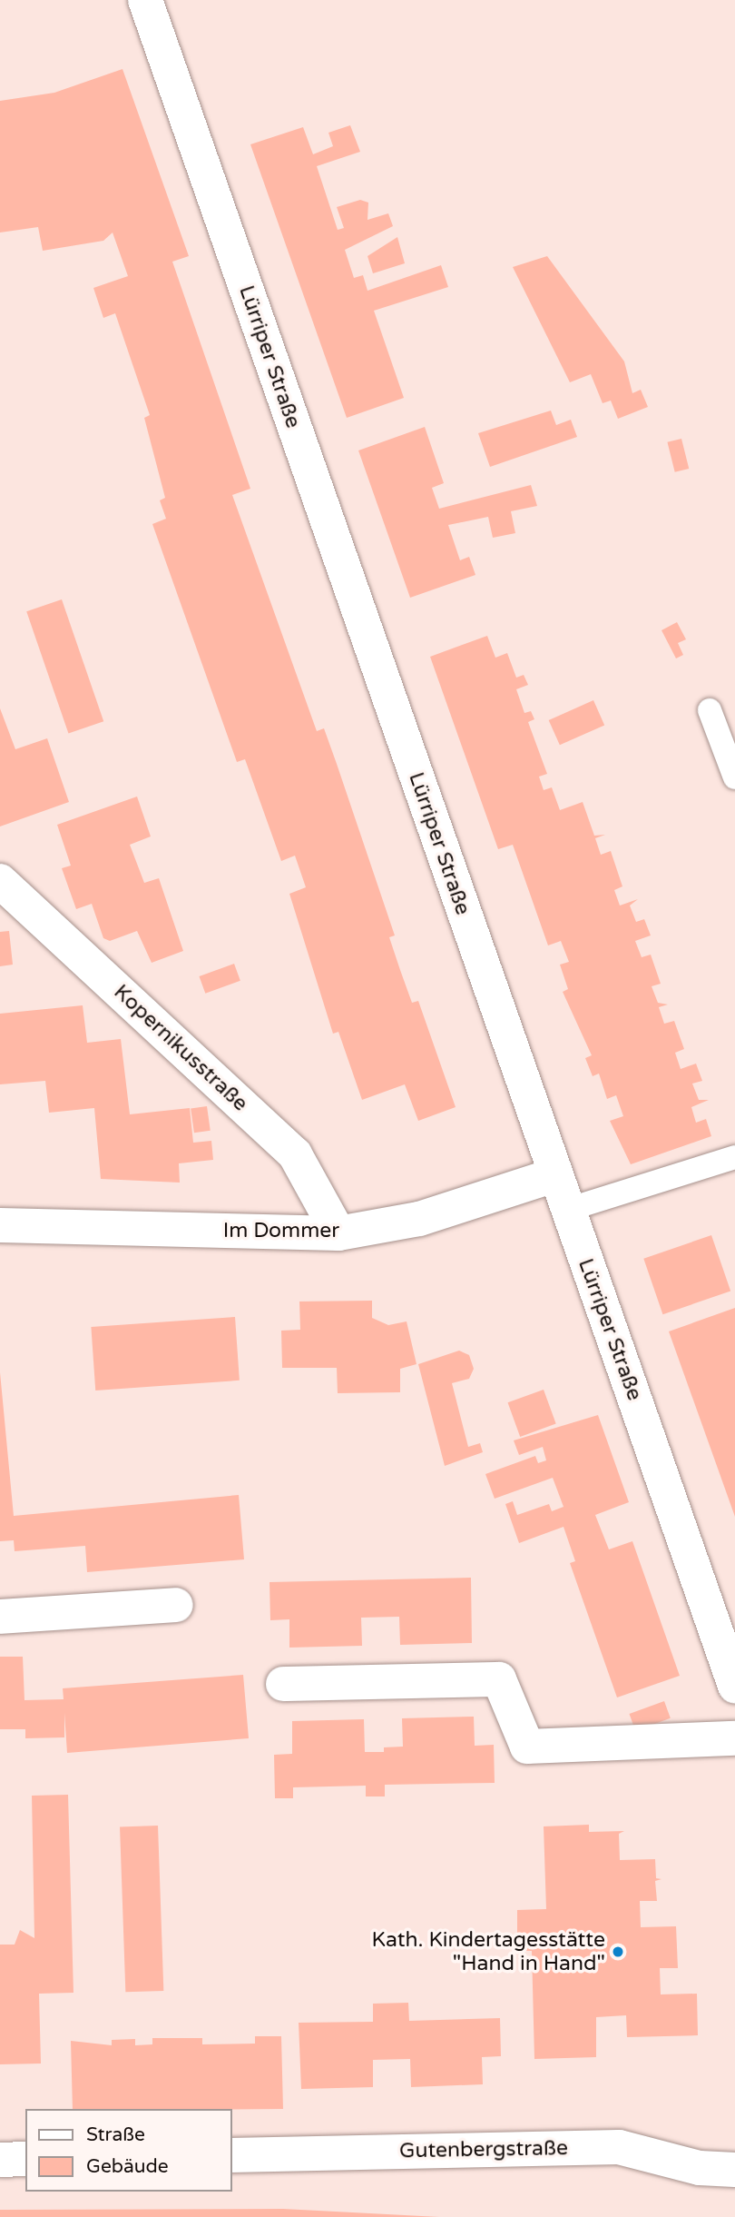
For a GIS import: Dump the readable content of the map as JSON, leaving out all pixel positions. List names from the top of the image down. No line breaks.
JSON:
{"streets":{"street":["Lürriper Straße","Kopernikusstraße","Im Dommer","Gutenbergstraße"]},"crossings":[["Lürriper Straße","Im Dommer"],["Kopernikusstraße","Im Dommer"]],"places":["Kath. Kindertagesstätte \"Hand in Hand\""],"legend":["Straße","Gebäude"]}
